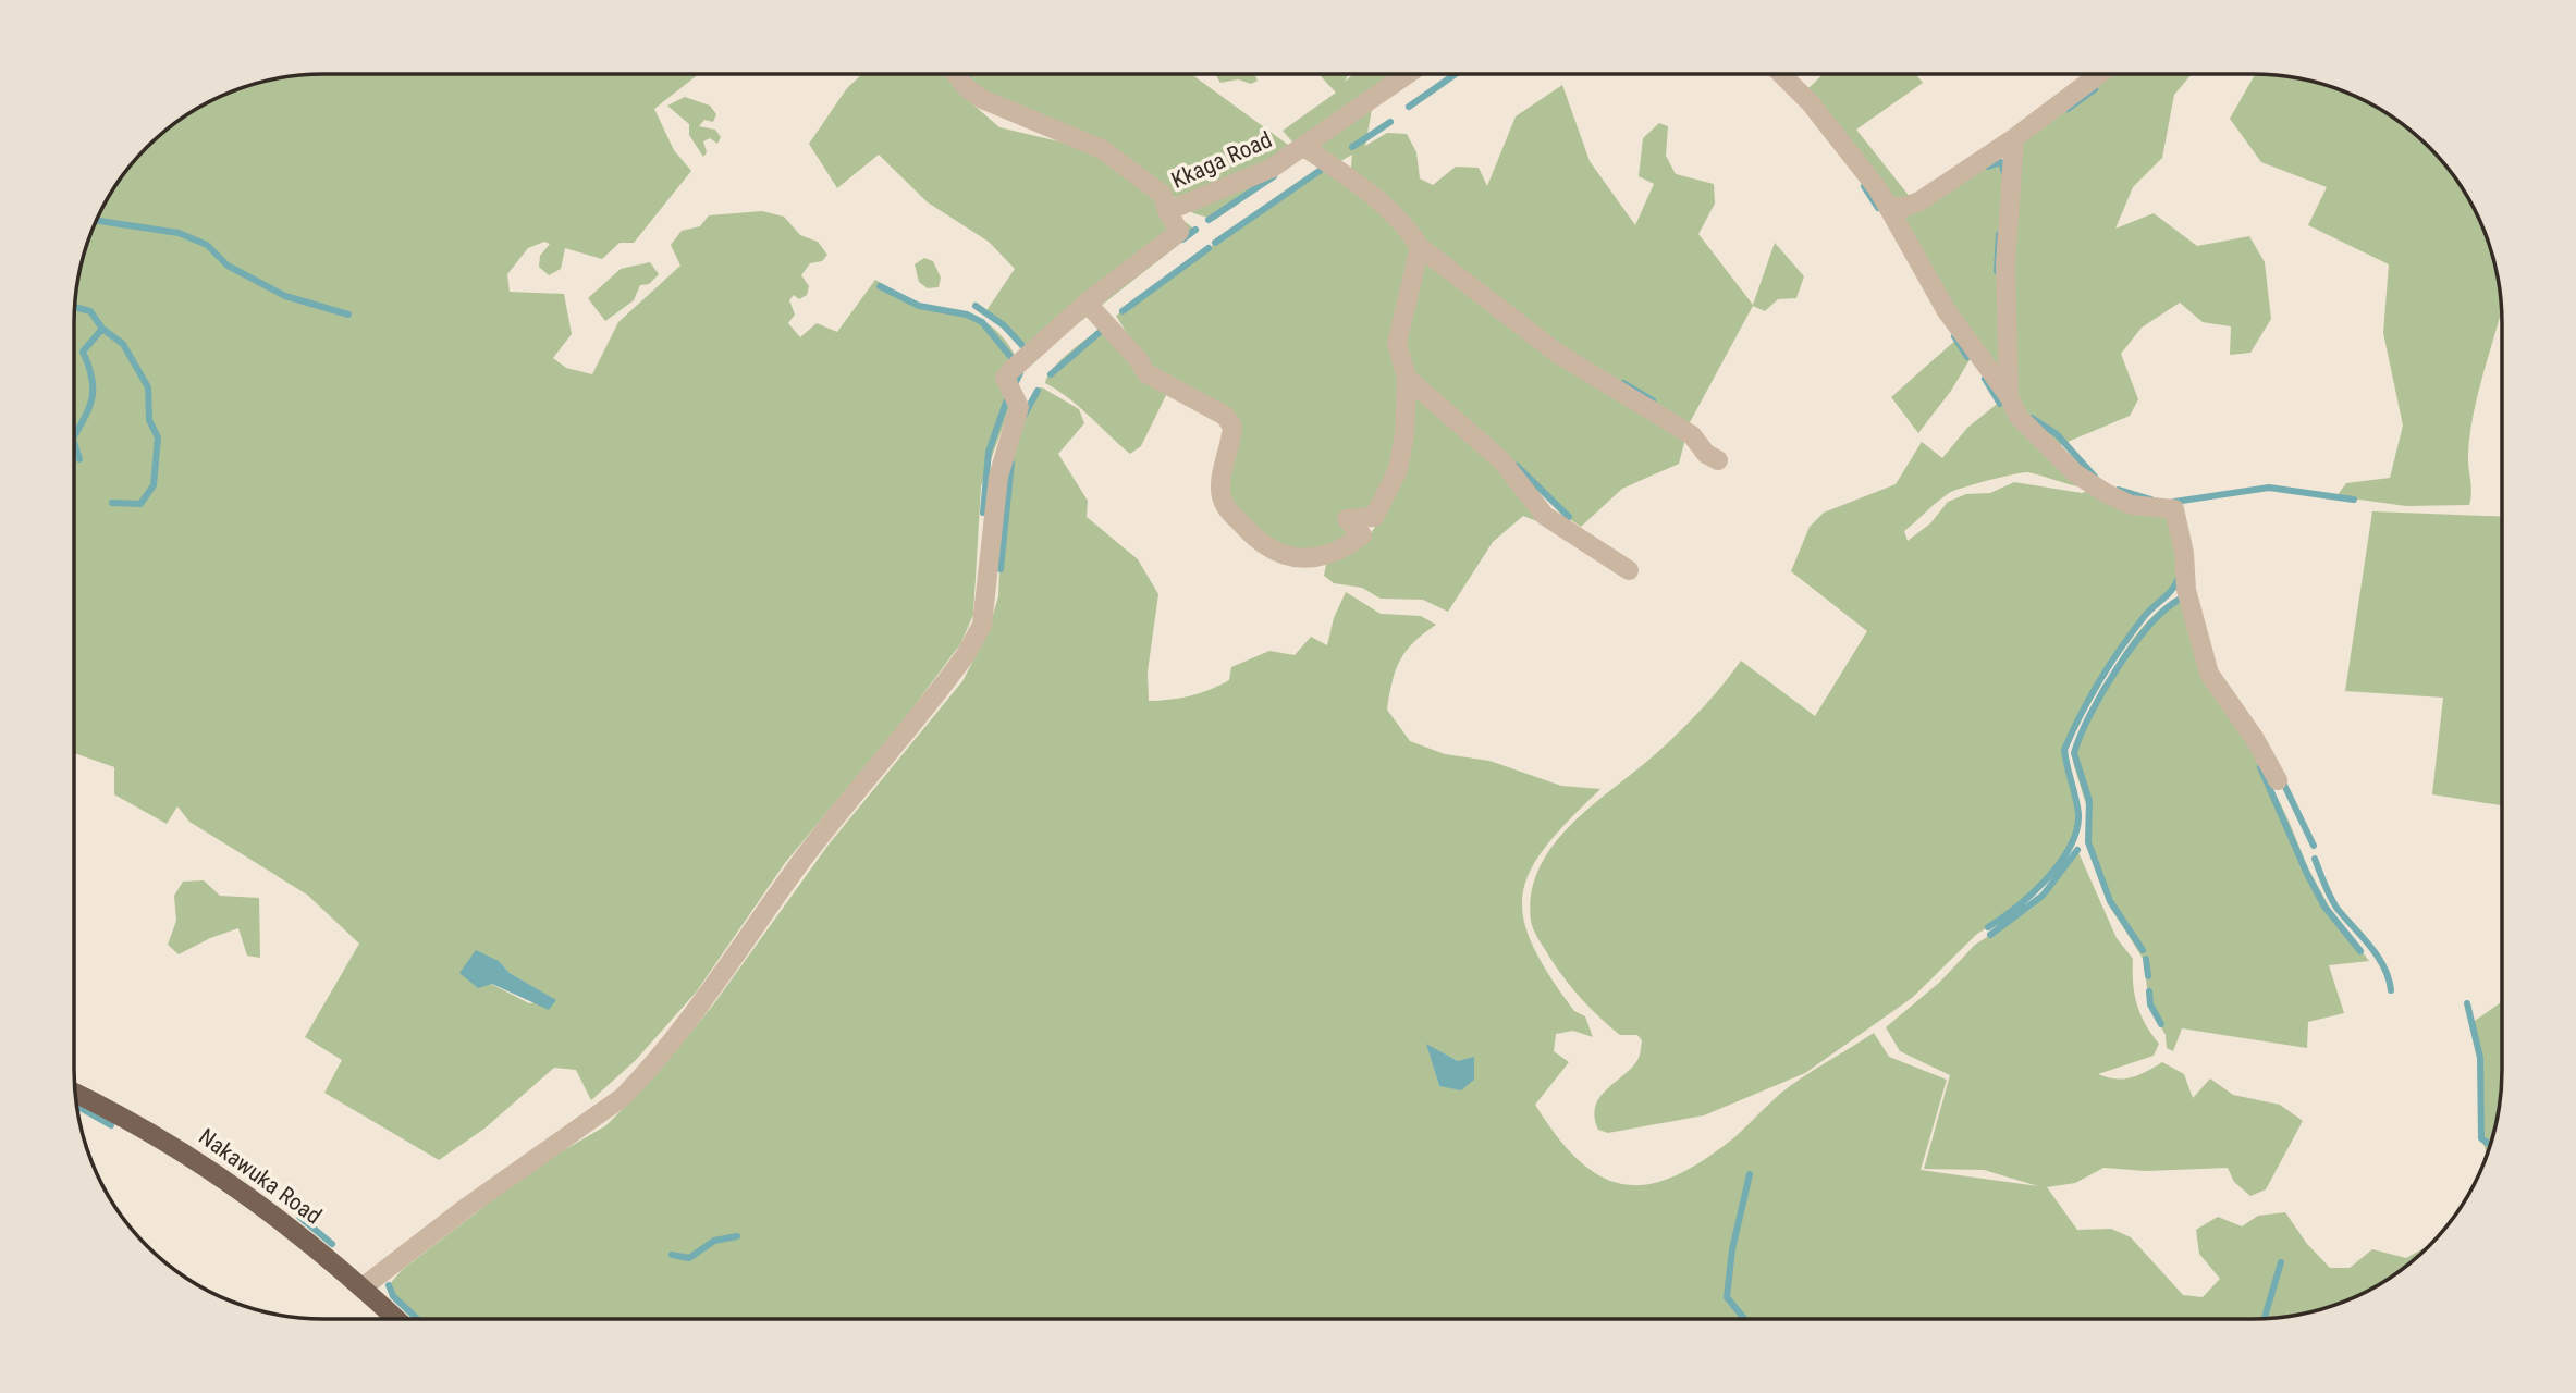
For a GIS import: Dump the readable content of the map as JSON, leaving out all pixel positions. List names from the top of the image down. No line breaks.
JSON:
{"streets":{"main road":["Nakawuka Road"],"street":["Kkaga Road"]},"crossings":[["Kkaga Road","Nakawuka Road"]]}
